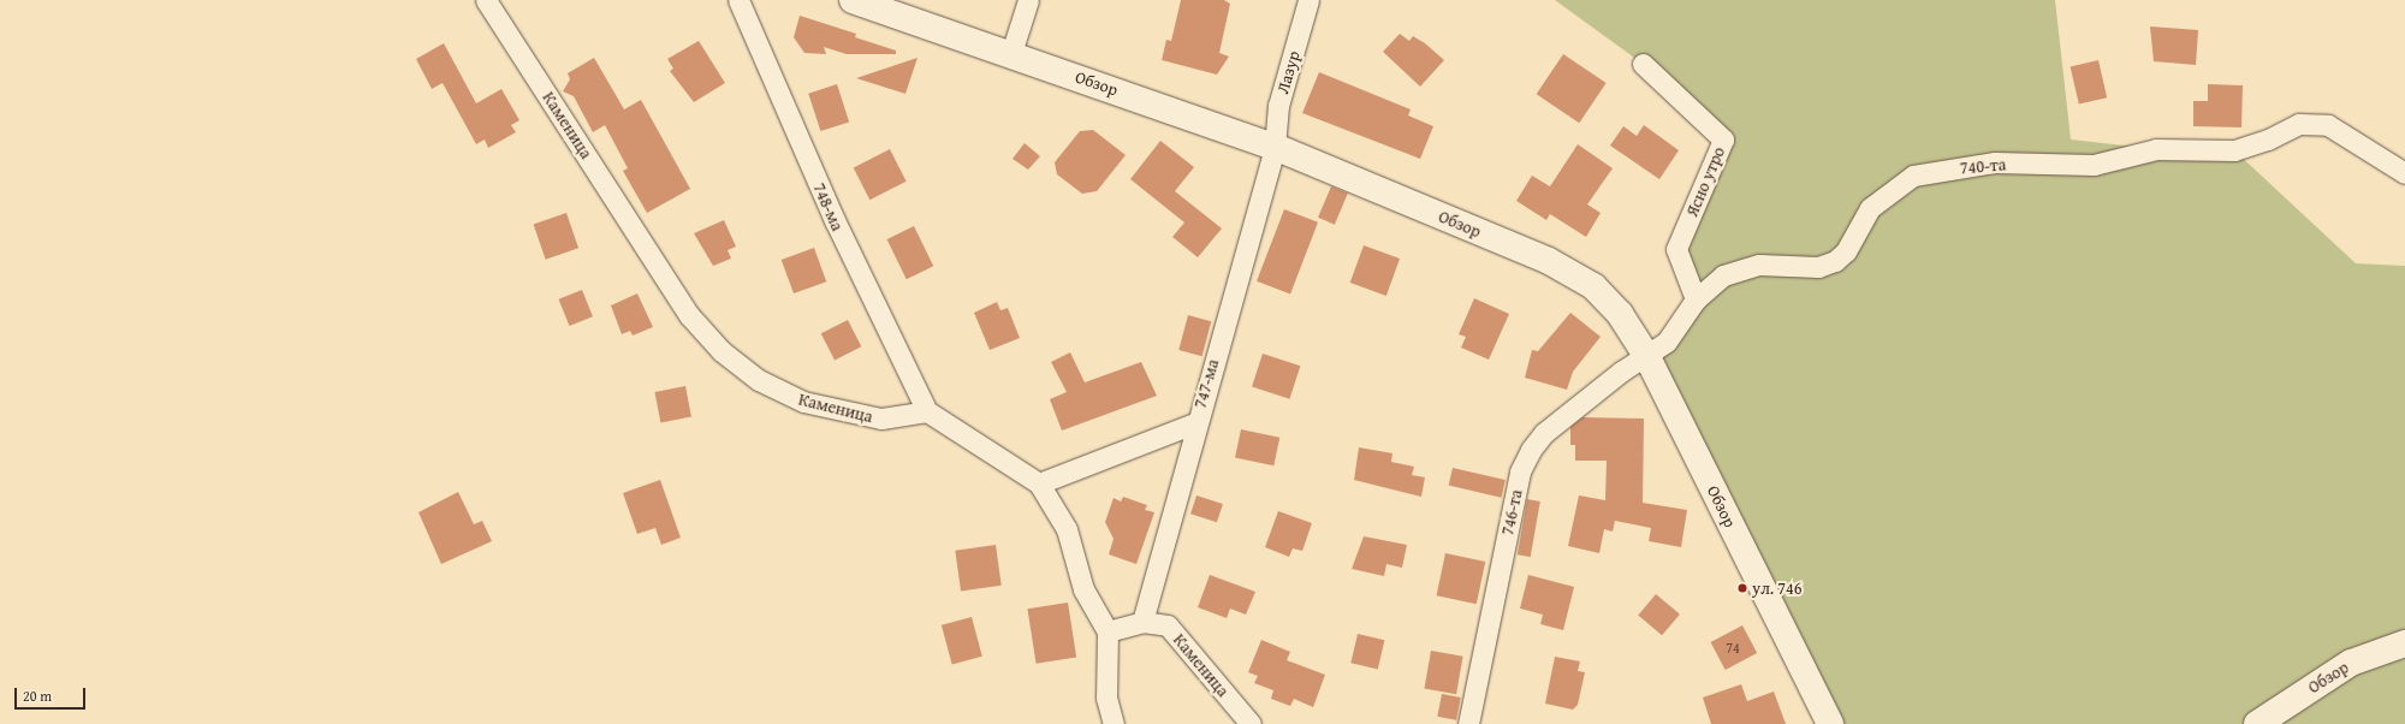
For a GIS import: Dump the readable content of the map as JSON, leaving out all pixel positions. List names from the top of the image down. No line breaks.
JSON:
{"streets":{"street":["Лазур","Обзор","Каменица","740-та","Ясно утро","748-ма","747-ма","746-та"]},"crossings":[["Лазур","Обзор"],["Лазур","747-ма"],["Обзор","740-та"],["Обзор","747-ма"],["Обзор","746-та"],["Каменица","748-ма"],["Каменица","747-ма"],["740-та","Ясно утро"],["740-та","746-та"]],"places":["ул. 746"],"house_numbers":["74"],"scale_bar":"20 m"}
